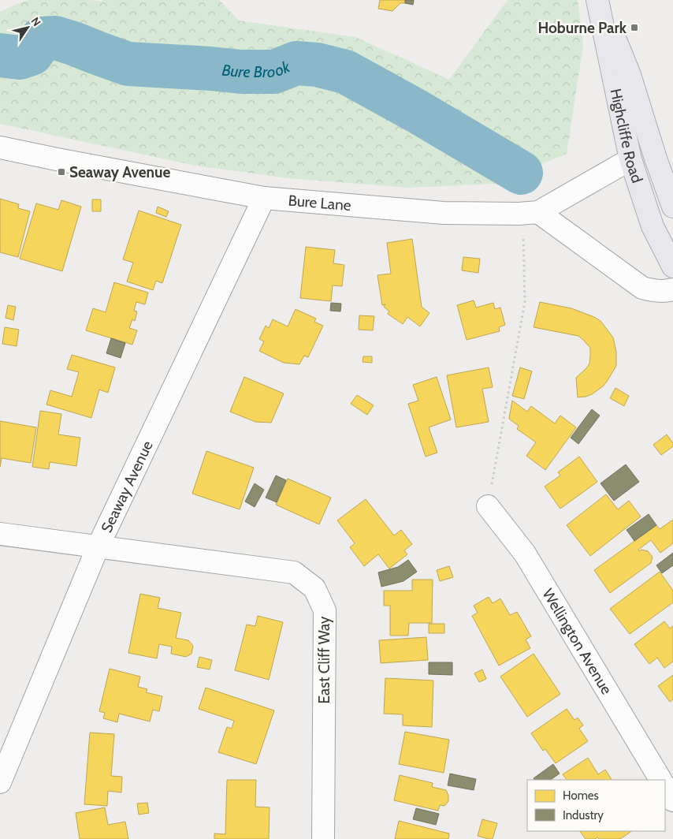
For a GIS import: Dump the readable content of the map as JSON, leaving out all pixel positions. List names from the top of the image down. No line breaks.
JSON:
{"streets":{"main road":["Highcliffe Road"],"street":["Bure Lane","Seaway Avenue","Wellington Avenue","East Cliff Way"]},"crossings":[["Highcliffe Road","Bure Lane"],["Bure Lane","Seaway Avenue"],["Seaway Avenue","East Cliff Way"]],"water":["Bure Brook"],"places":{"transit":["Hoburne Park","Seaway Avenue"]},"legend":["Homes","Industry"],"north":"top right"}
